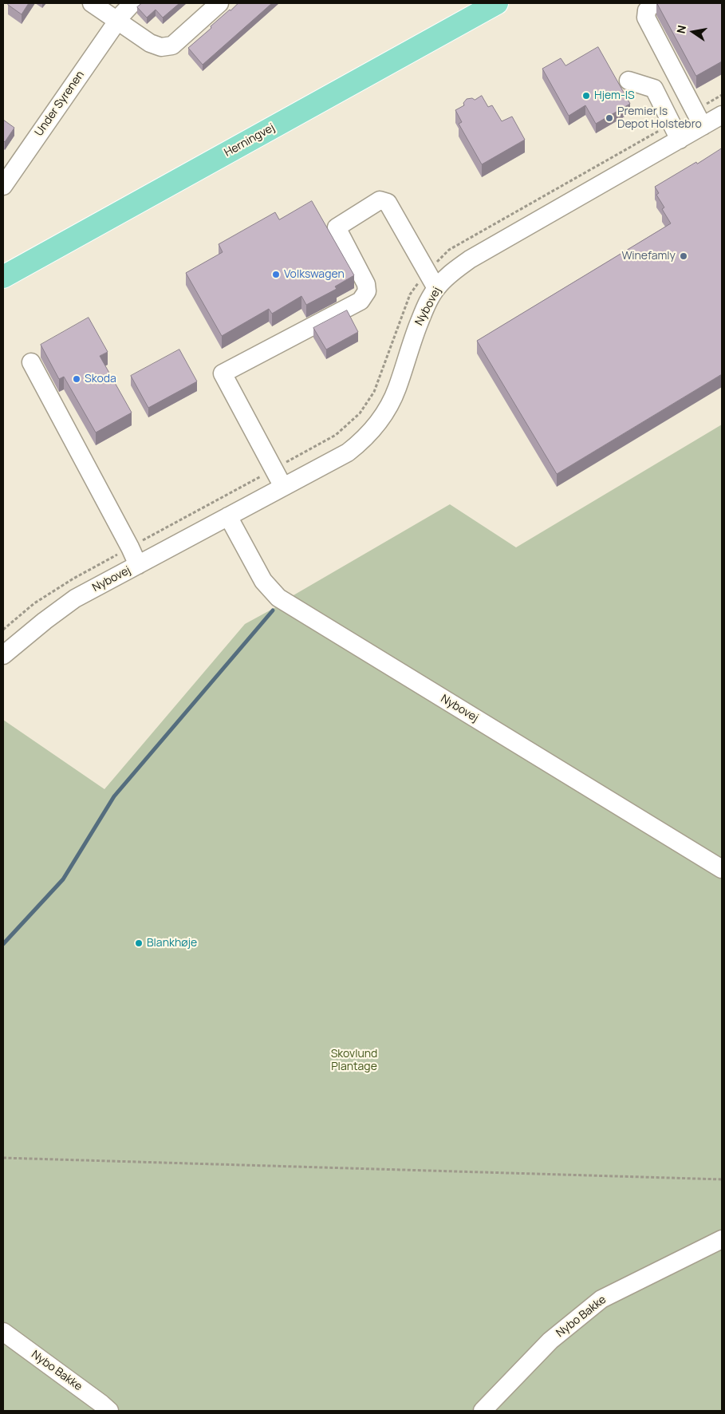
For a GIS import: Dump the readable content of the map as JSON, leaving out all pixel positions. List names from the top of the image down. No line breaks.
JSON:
{"streets":{"main road":["Herningvej"],"street":["Under Syrenen","Nybovej","Nybo Bakke"]},"parks":["Skovlund Plantage"],"places":["Hjem-IS","Premier Is Depot Holstebro","Winefamly","Volkswagen","Skoda","Blankhøje"],"north":"left"}
